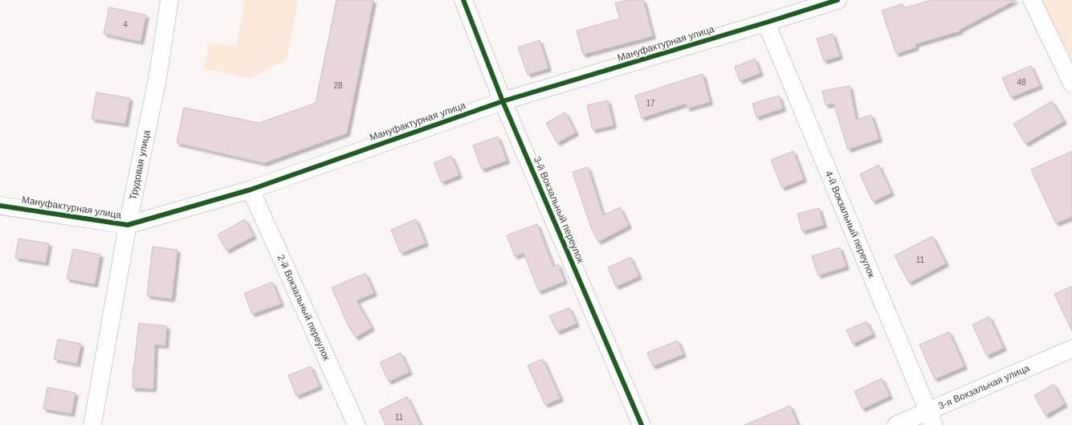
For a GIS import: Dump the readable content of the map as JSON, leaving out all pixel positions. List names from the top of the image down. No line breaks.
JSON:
{"streets":{"street":["Мануфактурная улица","Трудовая улица","3-й Вокзальный переулок","4-й Вокзальный переулок","2-й Вокзальный переулок","3-я Вокзальная улица"]},"crossings":[["Мануфактурная улица","Трудовая улица"],["Мануфактурная улица","3-й Вокзальный переулок"],["Мануфактурная улица","4-й Вокзальный переулок"],["Мануфактурная улица","2-й Вокзальный переулок"],["4-й Вокзальный переулок","3-я Вокзальная улица"]],"house_numbers":["4","48","28","17","11","11"]}
